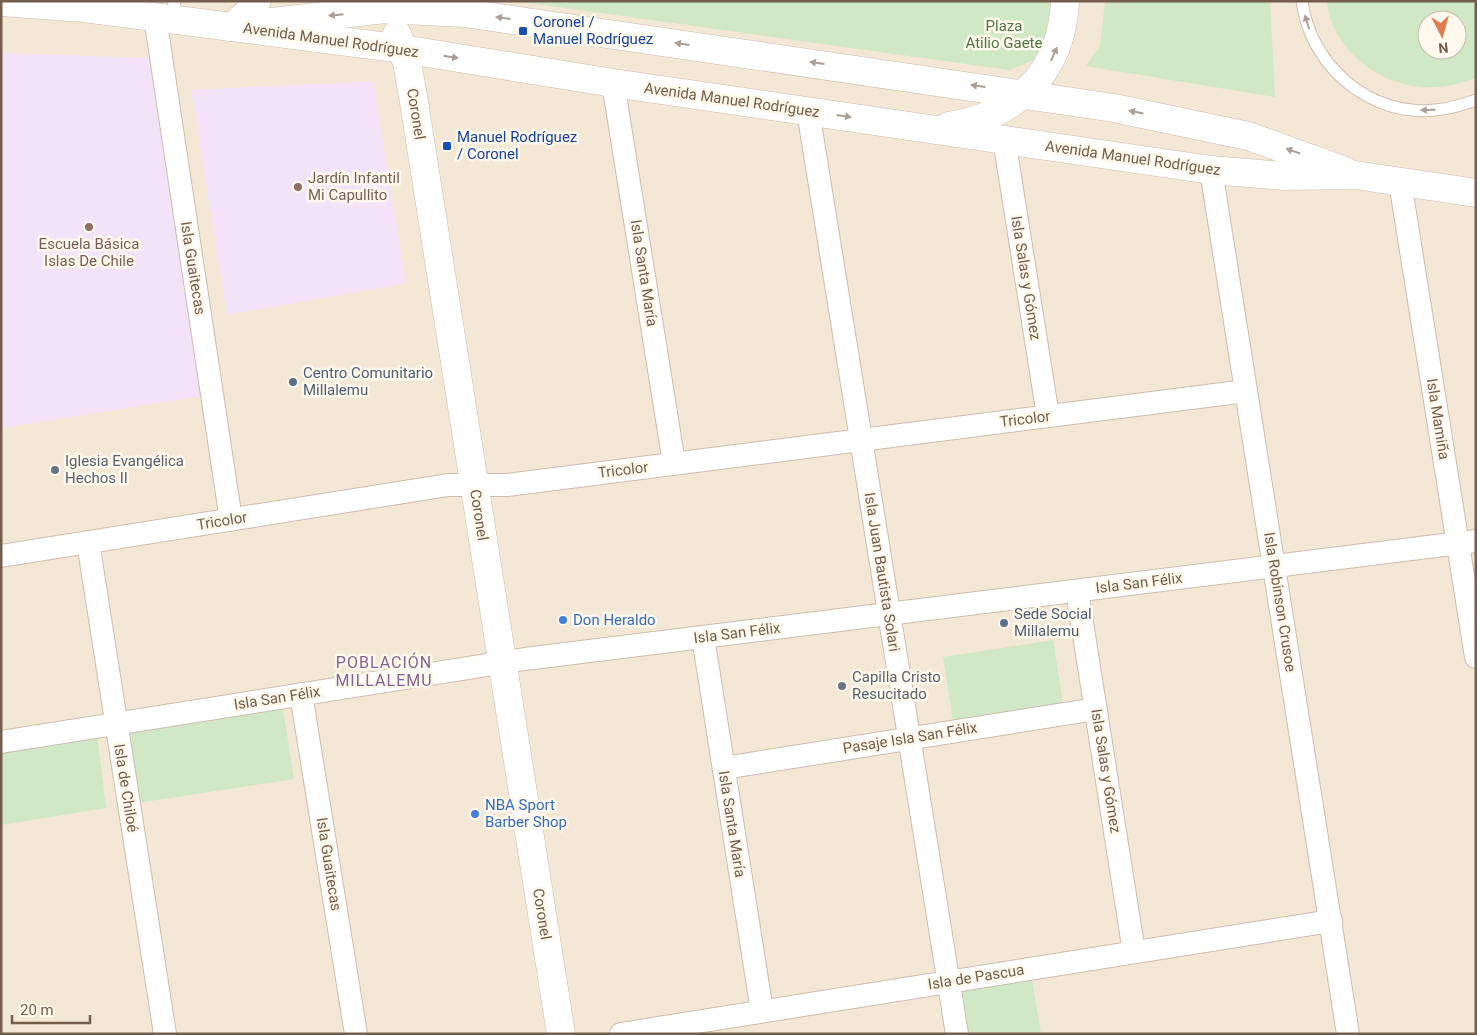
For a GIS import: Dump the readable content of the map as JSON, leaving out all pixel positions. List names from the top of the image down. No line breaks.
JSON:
{"streets":{"main road":["Avenida Manuel Rodríguez","Coronel"],"street":["Isla Guaitecas","Isla Santa María","Isla Salas y Gómez","Tricolor","Isla Mamiña","Isla Juan Bautista Solari","Isla San Félix","Isla Robinson Crusoe","Pasaje Isla San Félix","Isla de Chiloé","Isla de Pascua"]},"crossings":[["Avenida Manuel Rodríguez","Coronel"],["Avenida Manuel Rodríguez","Isla Santa María"],["Avenida Manuel Rodríguez","Isla Salas y Gómez"],["Avenida Manuel Rodríguez","Isla Mamiña"],["Avenida Manuel Rodríguez","Isla Juan Bautista Solari"],["Avenida Manuel Rodríguez","Isla Robinson Crusoe"],["Coronel","Tricolor"],["Coronel","Isla San Félix"],["Isla Guaitecas","Tricolor"],["Isla Guaitecas","Isla San Félix"],["Isla Santa María","Tricolor"],["Isla Santa María","Isla San Félix"],["Isla Santa María","Pasaje Isla San Félix"],["Isla Santa María","Isla de Pascua"],["Isla Salas y Gómez","Tricolor"],["Isla Salas y Gómez","Isla San Félix"],["Isla Salas y Gómez","Pasaje Isla San Félix"],["Isla Salas y Gómez","Isla de Pascua"],["Tricolor","Isla Juan Bautista Solari"],["Tricolor","Isla Robinson Crusoe"],["Tricolor","Isla de Chiloé"],["Isla Mamiña","Isla San Félix"],["Isla Juan Bautista Solari","Isla San Félix"],["Isla Juan Bautista Solari","Pasaje Isla San Félix"],["Isla Juan Bautista Solari","Isla de Pascua"],["Isla San Félix","Isla Robinson Crusoe"],["Isla San Félix","Isla de Chiloé"],["Isla Robinson Crusoe","Isla de Pascua"]],"districts":["POBLACIÓN MILLALEMU"],"parks":["Plaza Atilio Gaete"],"places":{"transit":["Coronel / Manuel Rodríguez","Manuel Rodríguez / Coronel"],"other":["Jardín Infantil Mi Capullito","Escuela Básica Islas De Chile","Centro Comunitario Millalemu","Iglesia Evangélica Hechos II","Don Heraldo","Sede Social Millalemu","Capilla Cristo Resucitado","NBA Sport Barber Shop"]},"scale_bar":"20 m","north":"bottom"}
